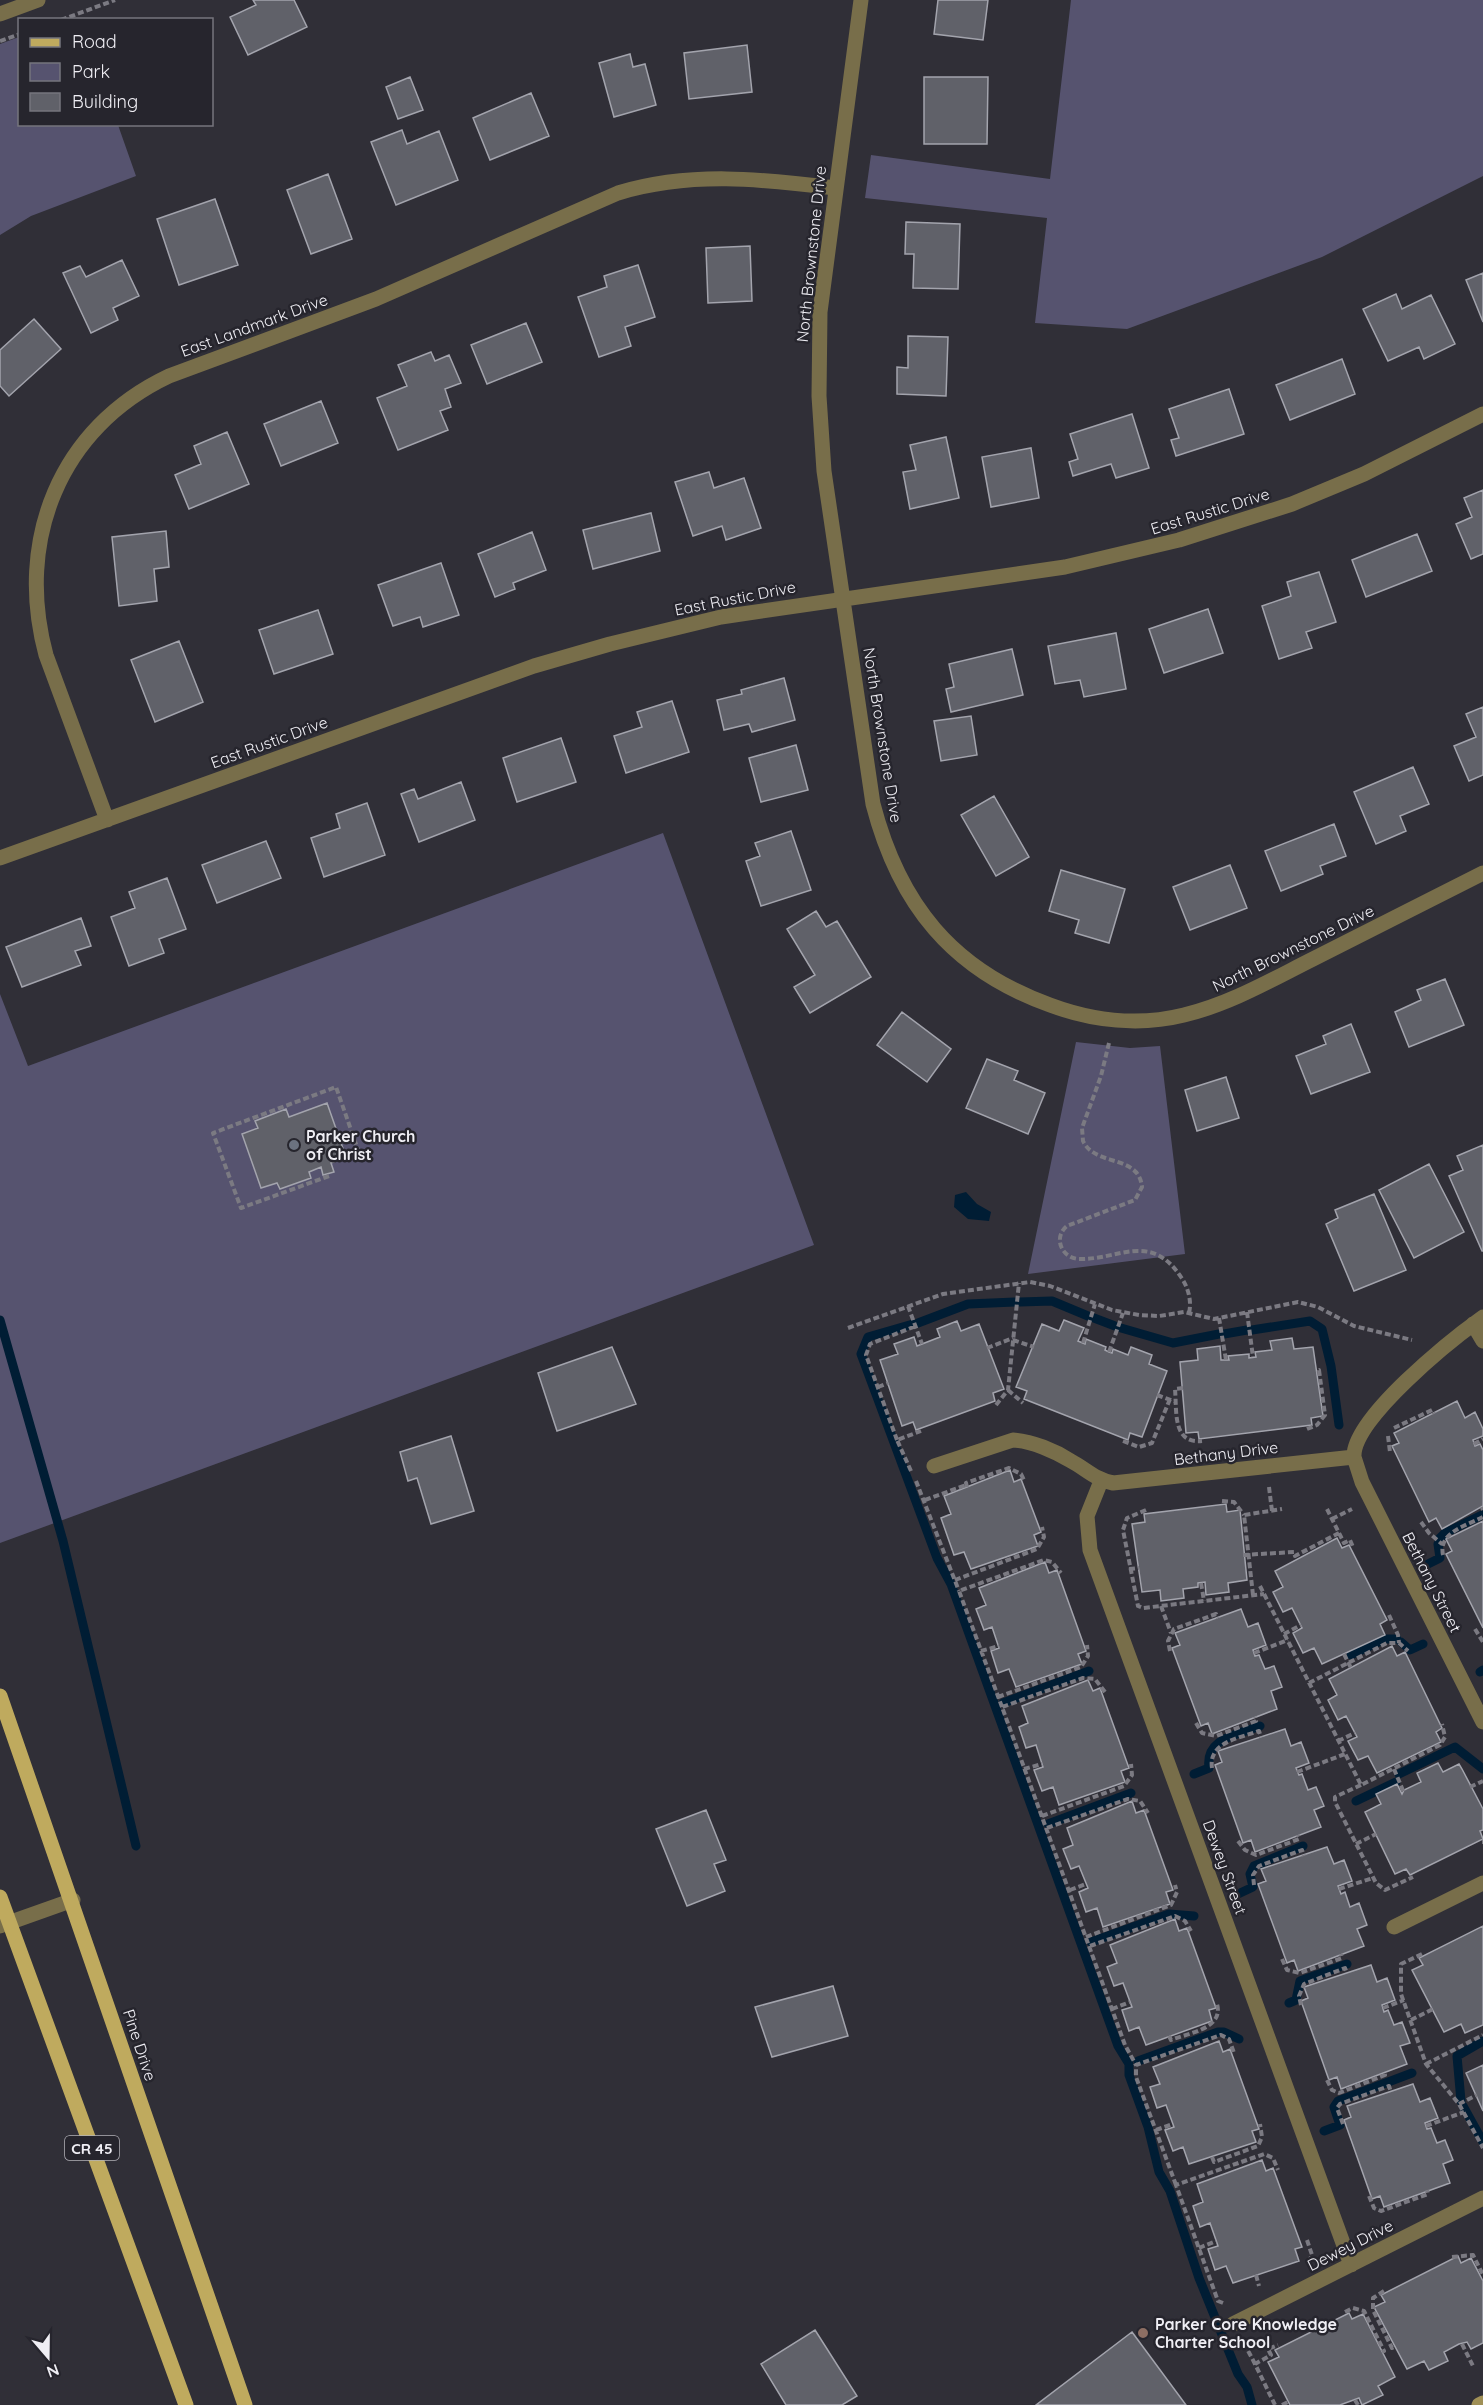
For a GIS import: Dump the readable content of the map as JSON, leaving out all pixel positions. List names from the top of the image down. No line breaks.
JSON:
{"streets":{"main road":["Pine Drive","CR 45"],"street":["North Brownstone Drive","East Landmark Drive","East Rustic Drive","Bethany Drive","Bethany Street","Dewey Street","Dewey Drive"]},"crossings":[["North Brownstone Drive","East Landmark Drive"],["North Brownstone Drive","East Rustic Drive"],["East Landmark Drive","East Rustic Drive"],["Bethany Drive","Bethany Street"],["Bethany Drive","Dewey Street"],["Dewey Street","Dewey Drive"]],"places":["Parker Church of Christ","Parker Core Knowledge Charter School"],"legend":["Road","Park","Building"],"north":"bottom"}
